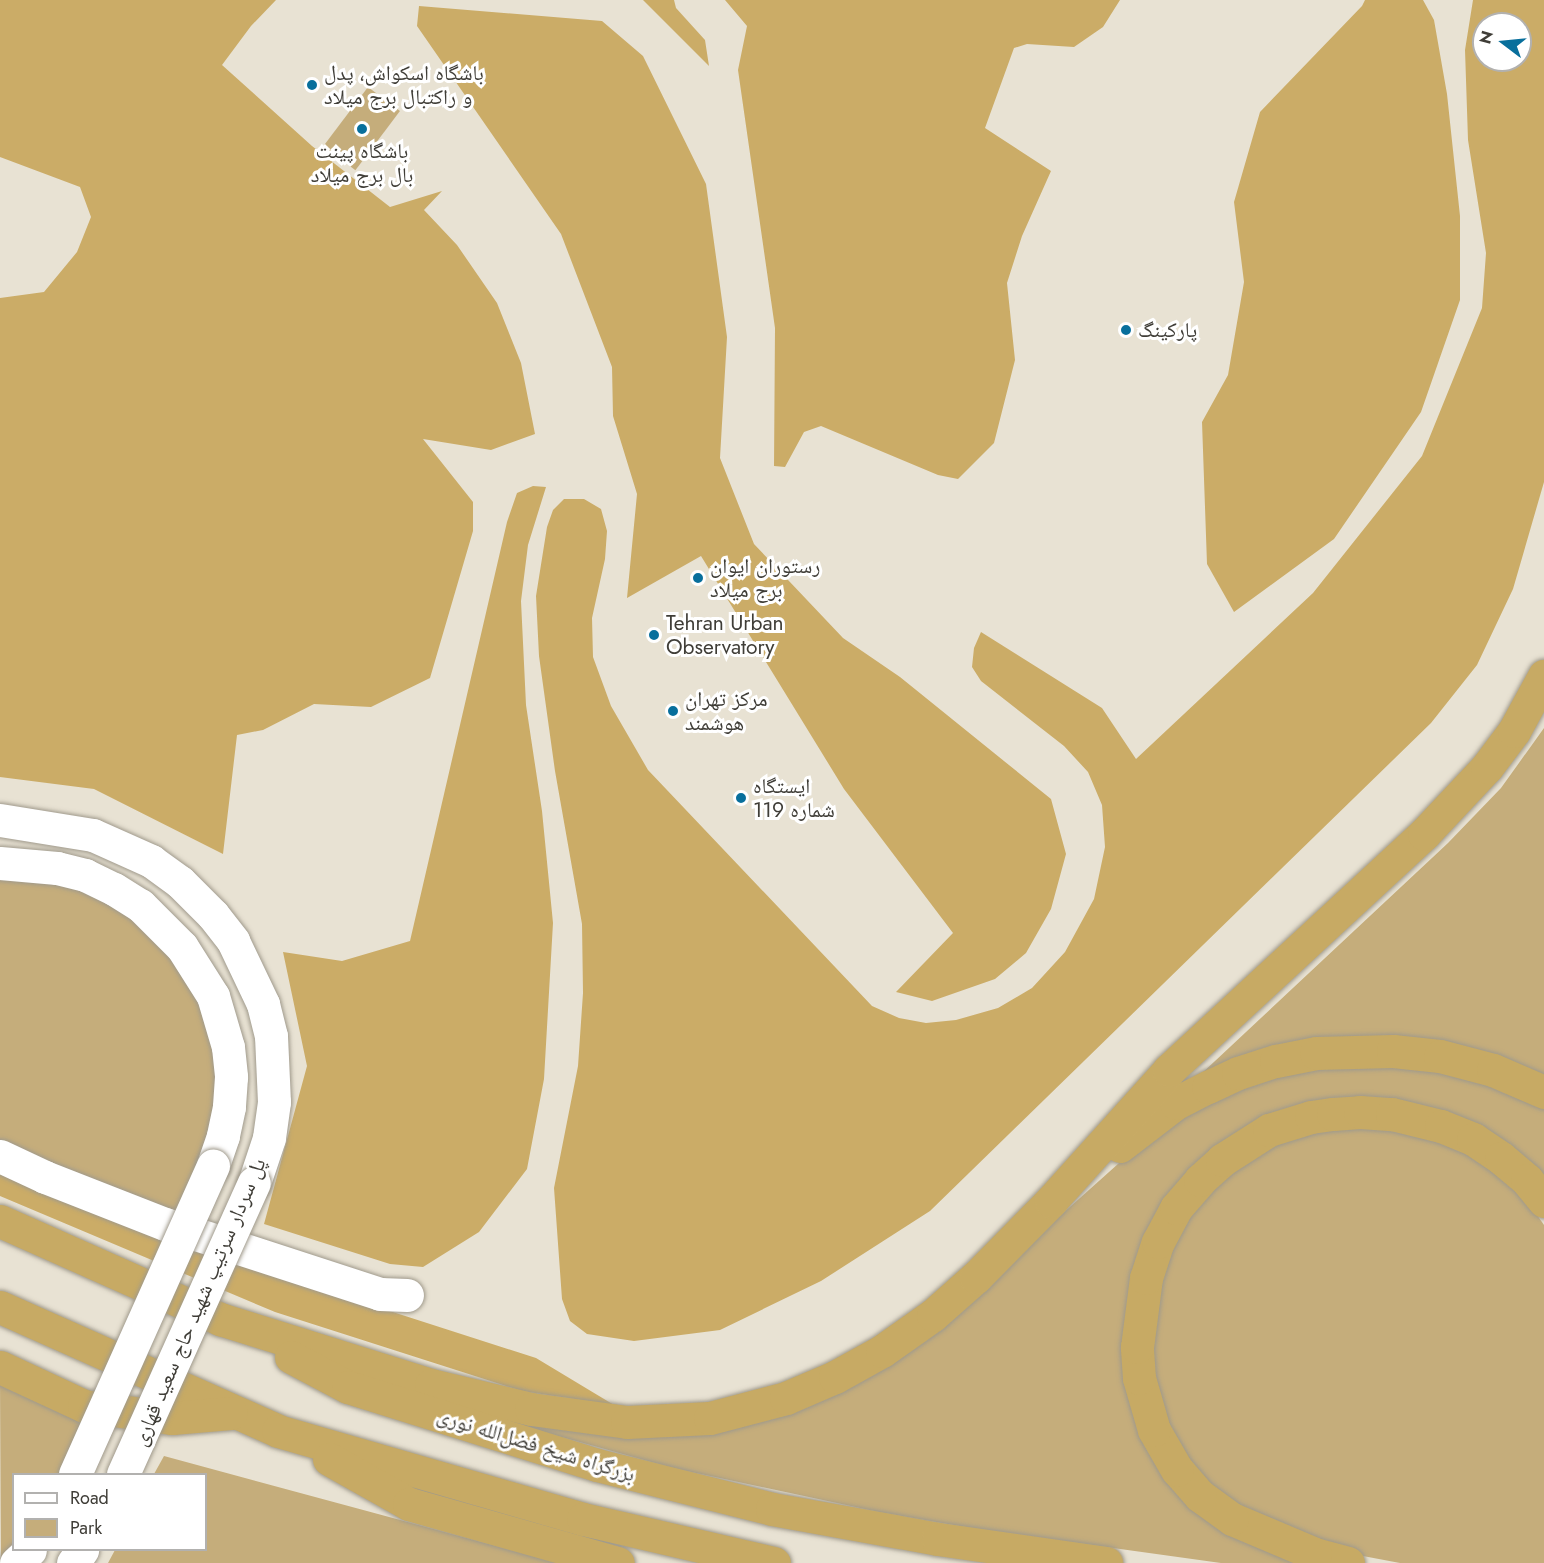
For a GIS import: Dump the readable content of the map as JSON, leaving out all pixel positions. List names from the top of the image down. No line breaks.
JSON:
{"streets":{"highway":["بزرگراه شیخ فضل‌الله نوری"],"street":["پل سردار سرتیپ شهید حاج سعید قهاری"]},"places":["باشگاه اسکواش، پدل و راکتبال برج میلاد","باشگاه پینت بال برج میلاد","پارکینگ","رستوران ایوان برج میلاد","Tehran Urban Observatory","مرکز تهران هوشمند","ایستگاه شماره 119"],"legend":["Road","Park"],"north":"left"}
